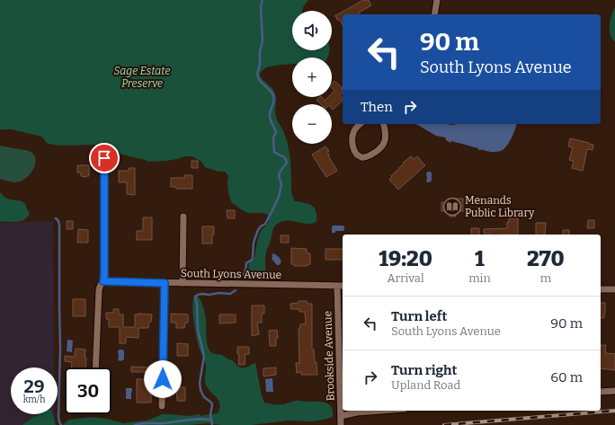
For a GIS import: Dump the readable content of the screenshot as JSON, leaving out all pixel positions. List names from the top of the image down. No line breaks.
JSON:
{"streets":{"street":["South Lyons Avenue","Brookside Avenue"]},"crossings":[["South Lyons Avenue","Brookside Avenue"]],"parks":["Sage Estate Preserve"],"places":{"library":["Menands Public Library"]},"page":{"map_buttons":["+","−"],"turn":["90 m","South Lyons Avenue"],"then":"Then","eta":["19:20","Arrival","1","min","270","m"],"list":[{"name":"Turn left","note":"South Lyons Avenue","value":"90 m"},{"name":"Turn right","note":"Upland Road","value":"60 m"}],"speed":"29 km/h","limit":"30"}}
